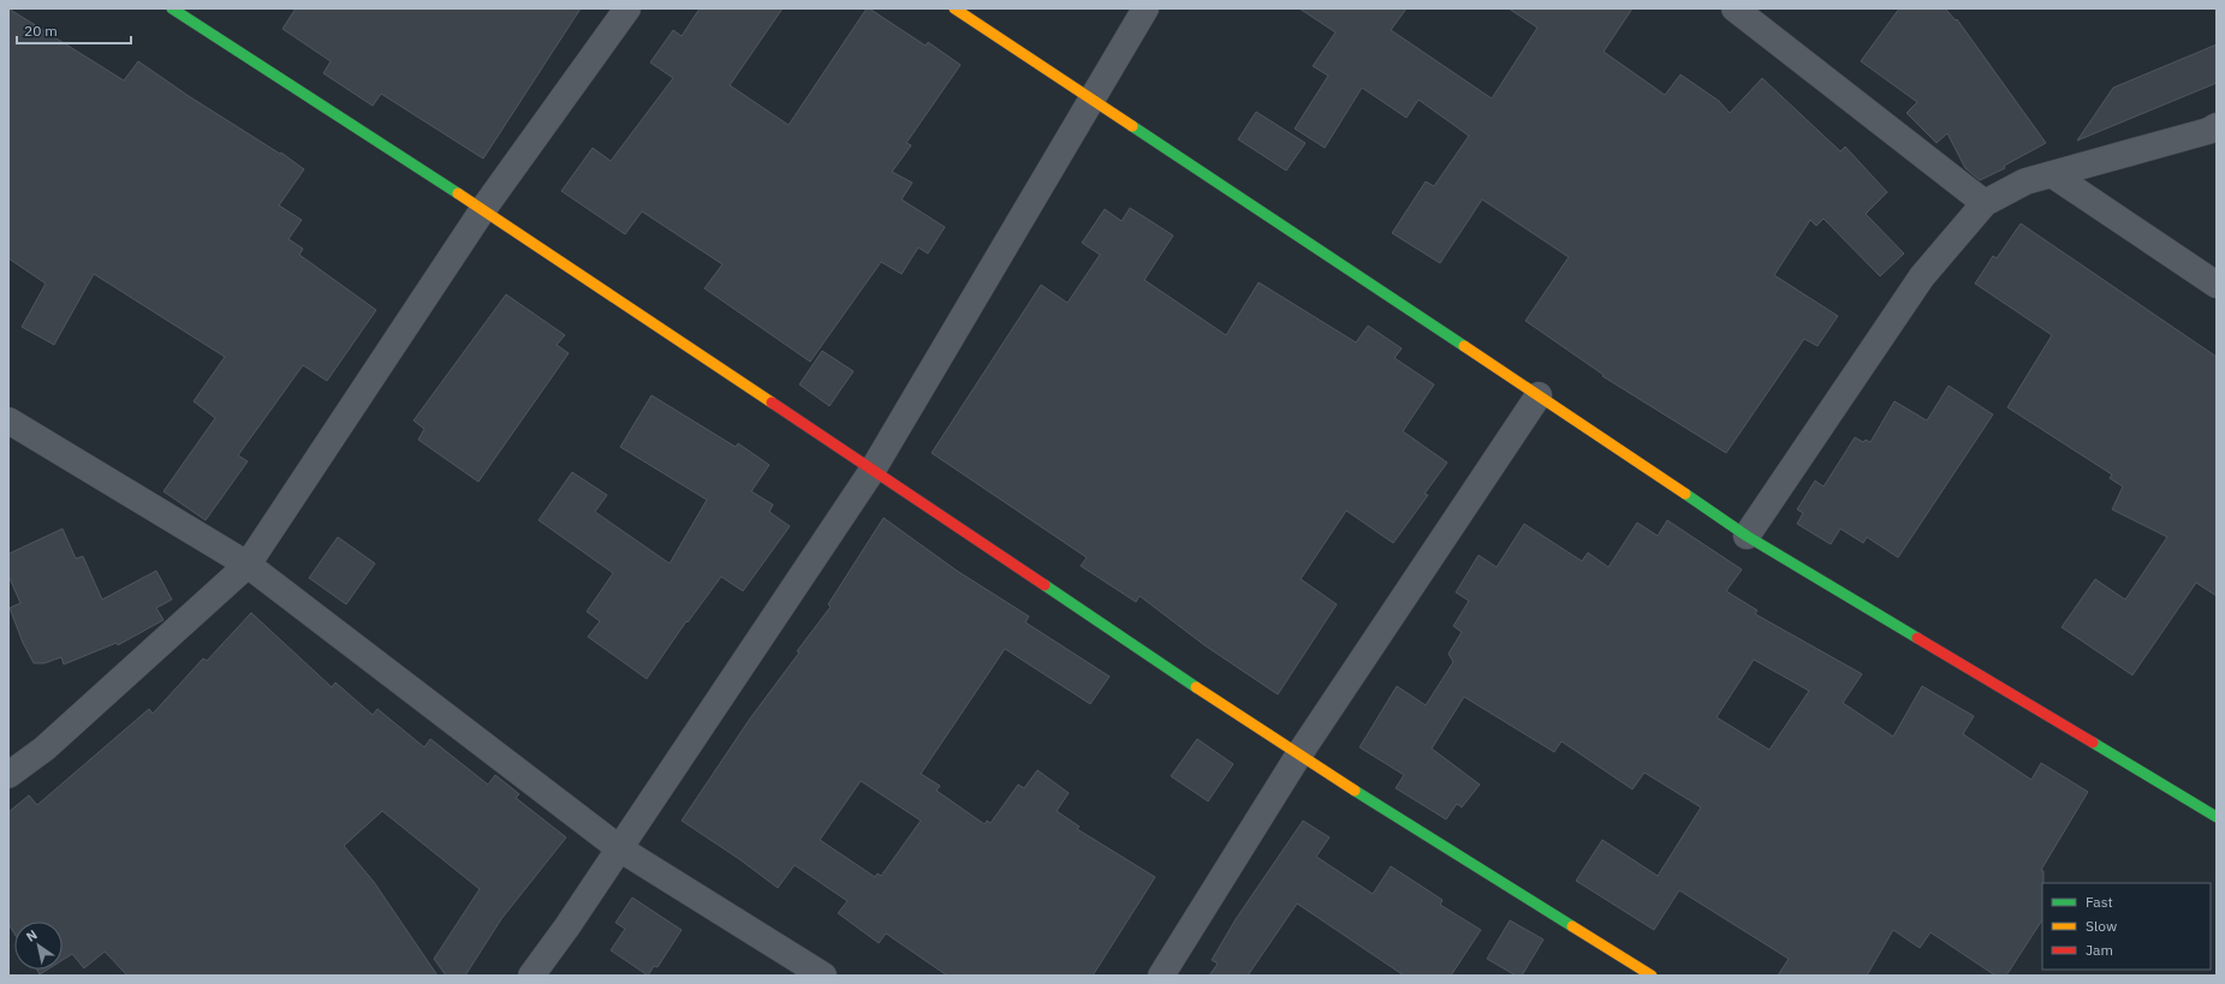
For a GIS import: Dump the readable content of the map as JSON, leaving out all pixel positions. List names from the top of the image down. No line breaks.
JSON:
{"legend":["Fast","Slow","Jam"],"scale_bar":"20 m","north":"top left"}
